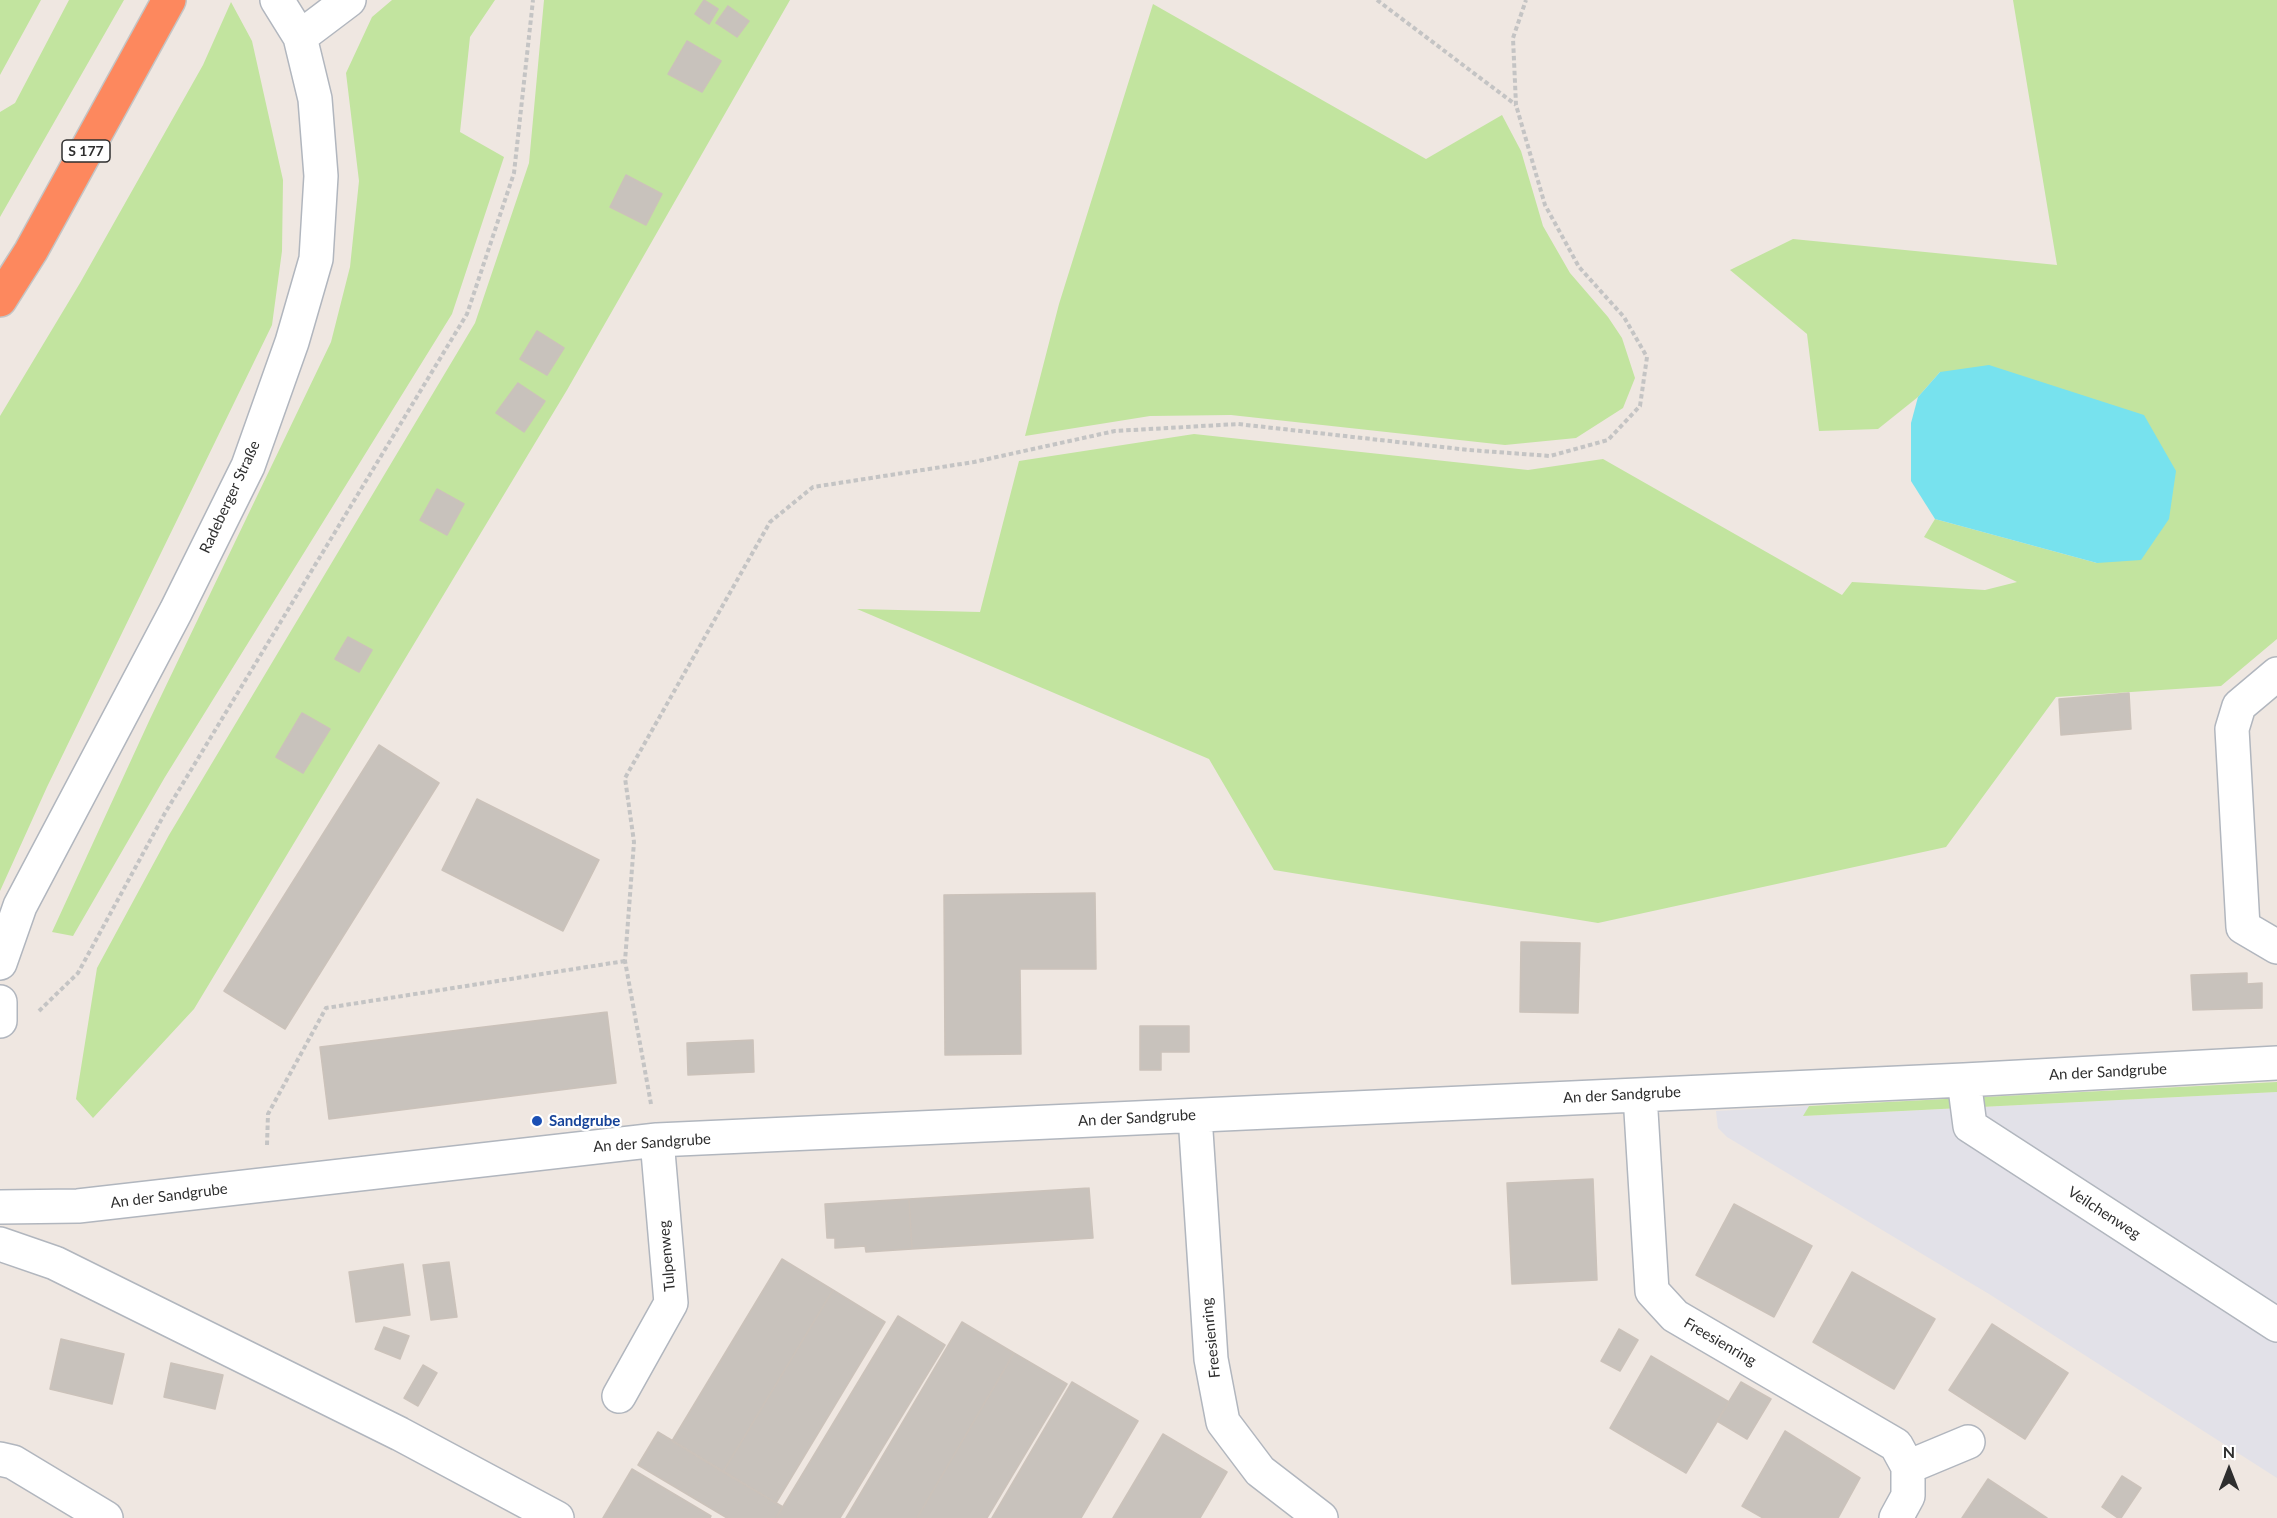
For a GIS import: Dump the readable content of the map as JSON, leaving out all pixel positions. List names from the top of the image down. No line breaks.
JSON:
{"streets":{"highway":["S 177"],"street":["Radeberger Straße","An der Sandgrube","Veilchenweg","Tulpenweg","Freesienring"]},"crossings":[["An der Sandgrube","Veilchenweg"],["An der Sandgrube","Tulpenweg"],["An der Sandgrube","Freesienring"]],"places":["Sandgrube"],"north":"top"}
